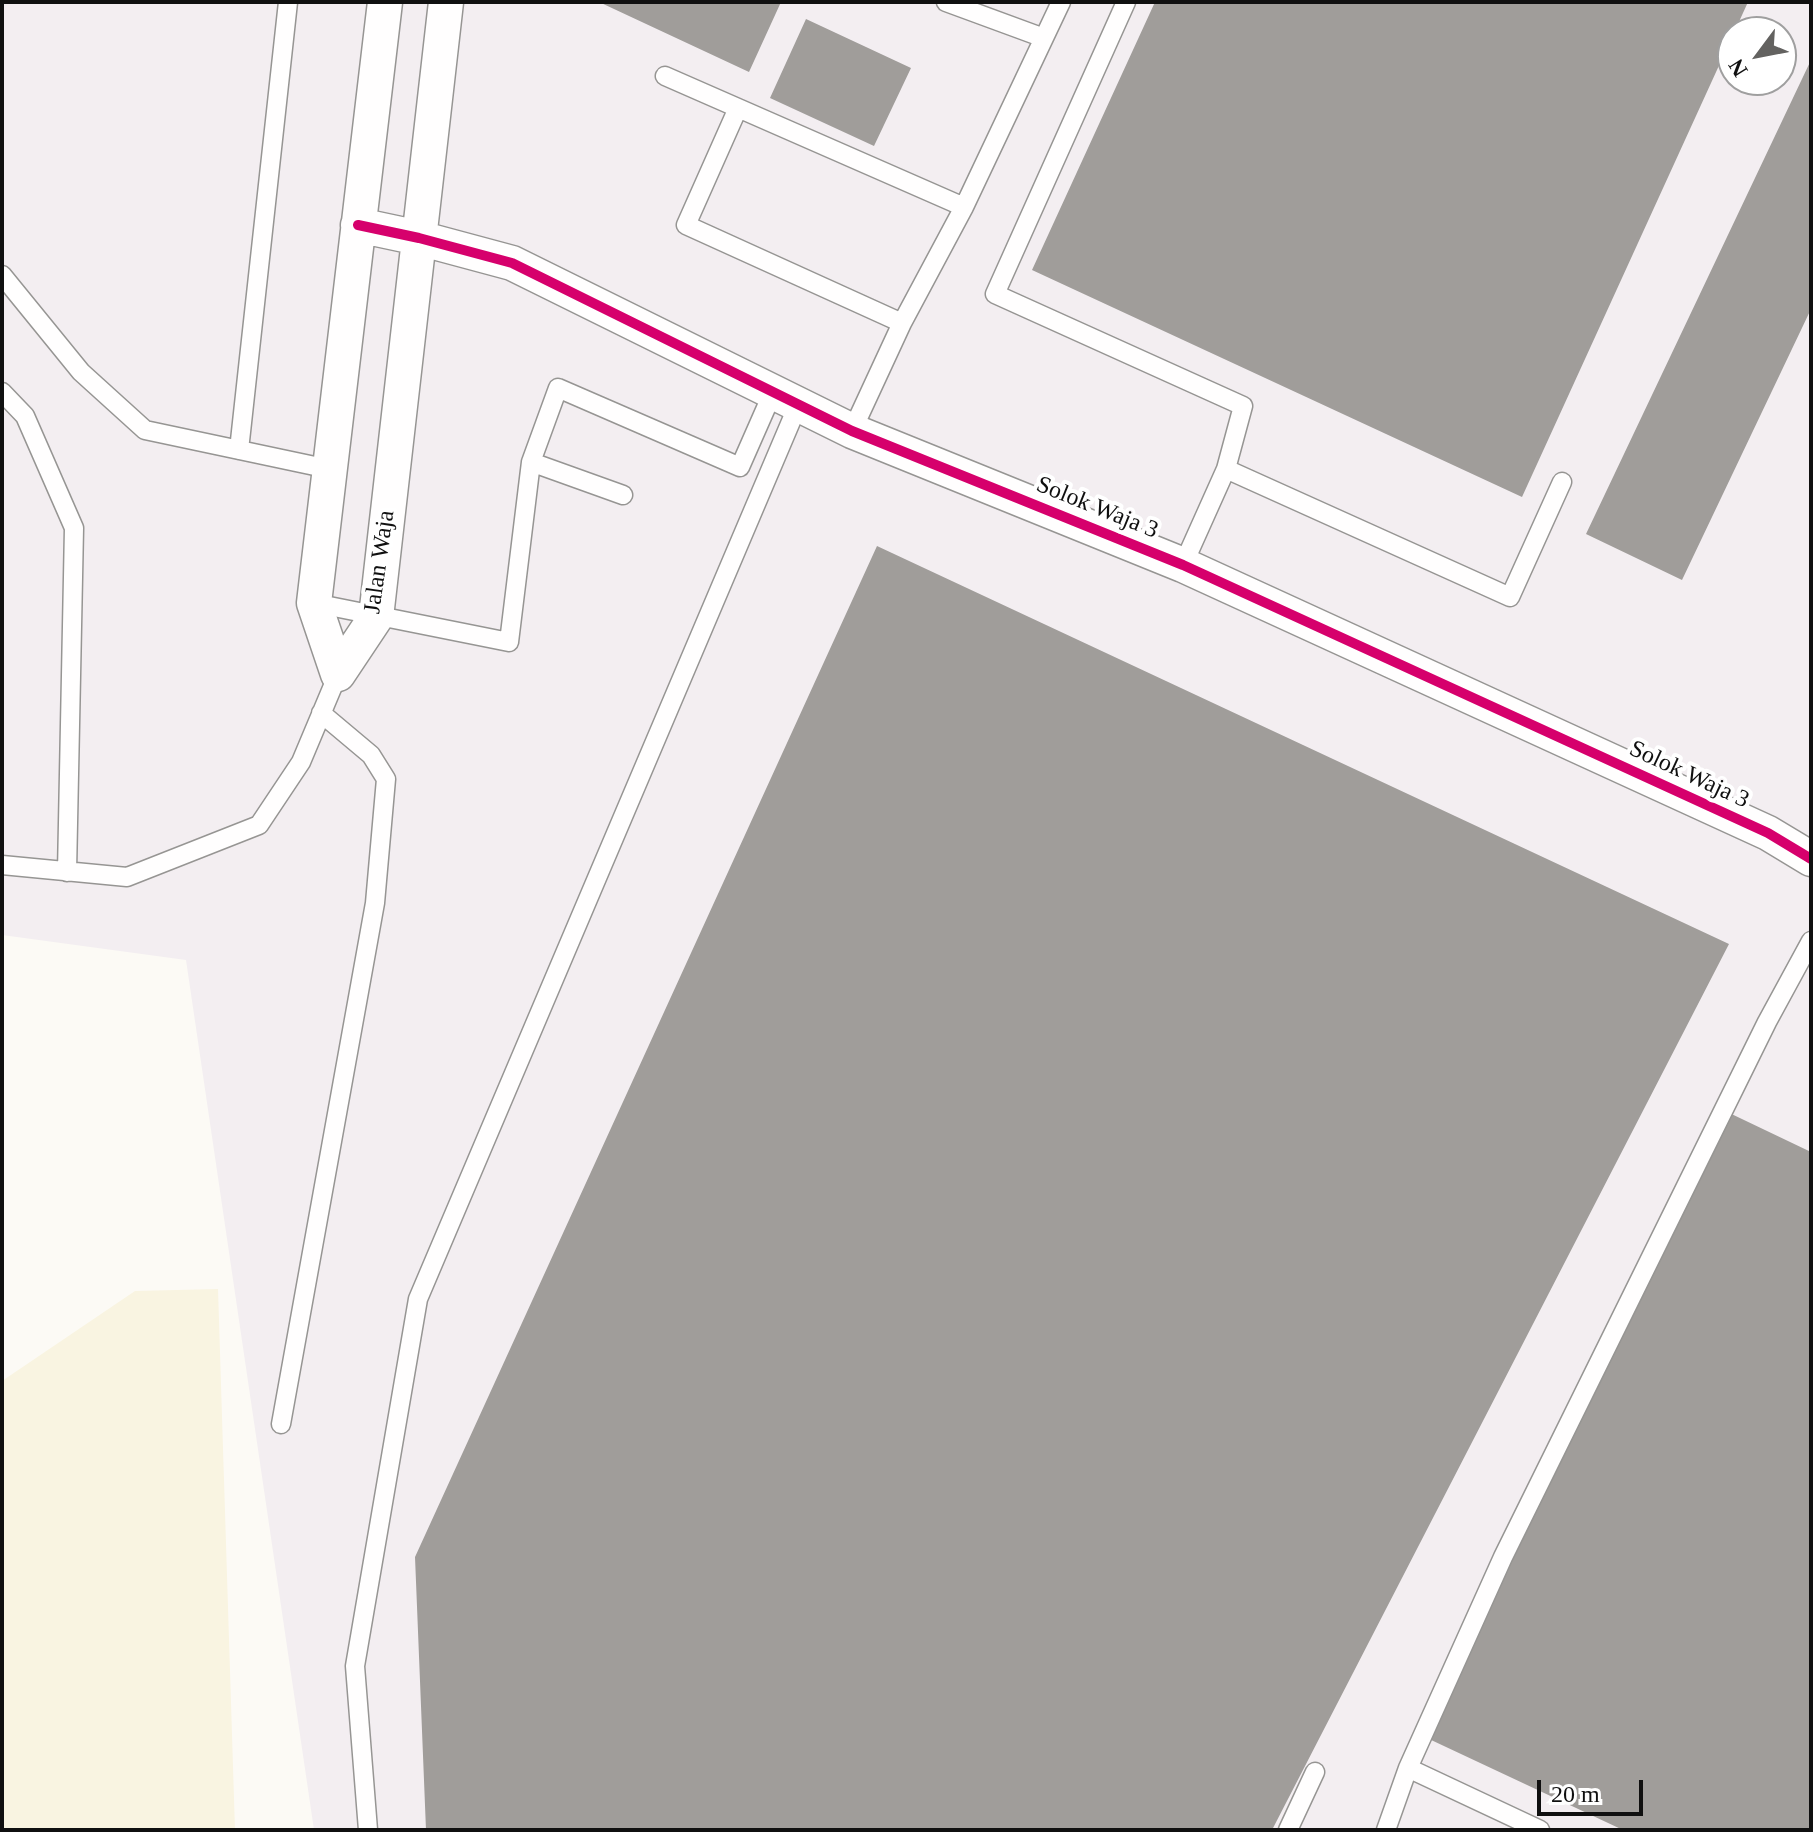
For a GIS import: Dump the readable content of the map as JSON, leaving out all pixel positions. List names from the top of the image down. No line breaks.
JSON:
{"streets":{"street":["Solok Waja 3","Jalan Waja"]},"crossings":[["Solok Waja 3","Jalan Waja"]],"scale_bar":"20 m","north":"bottom left"}
